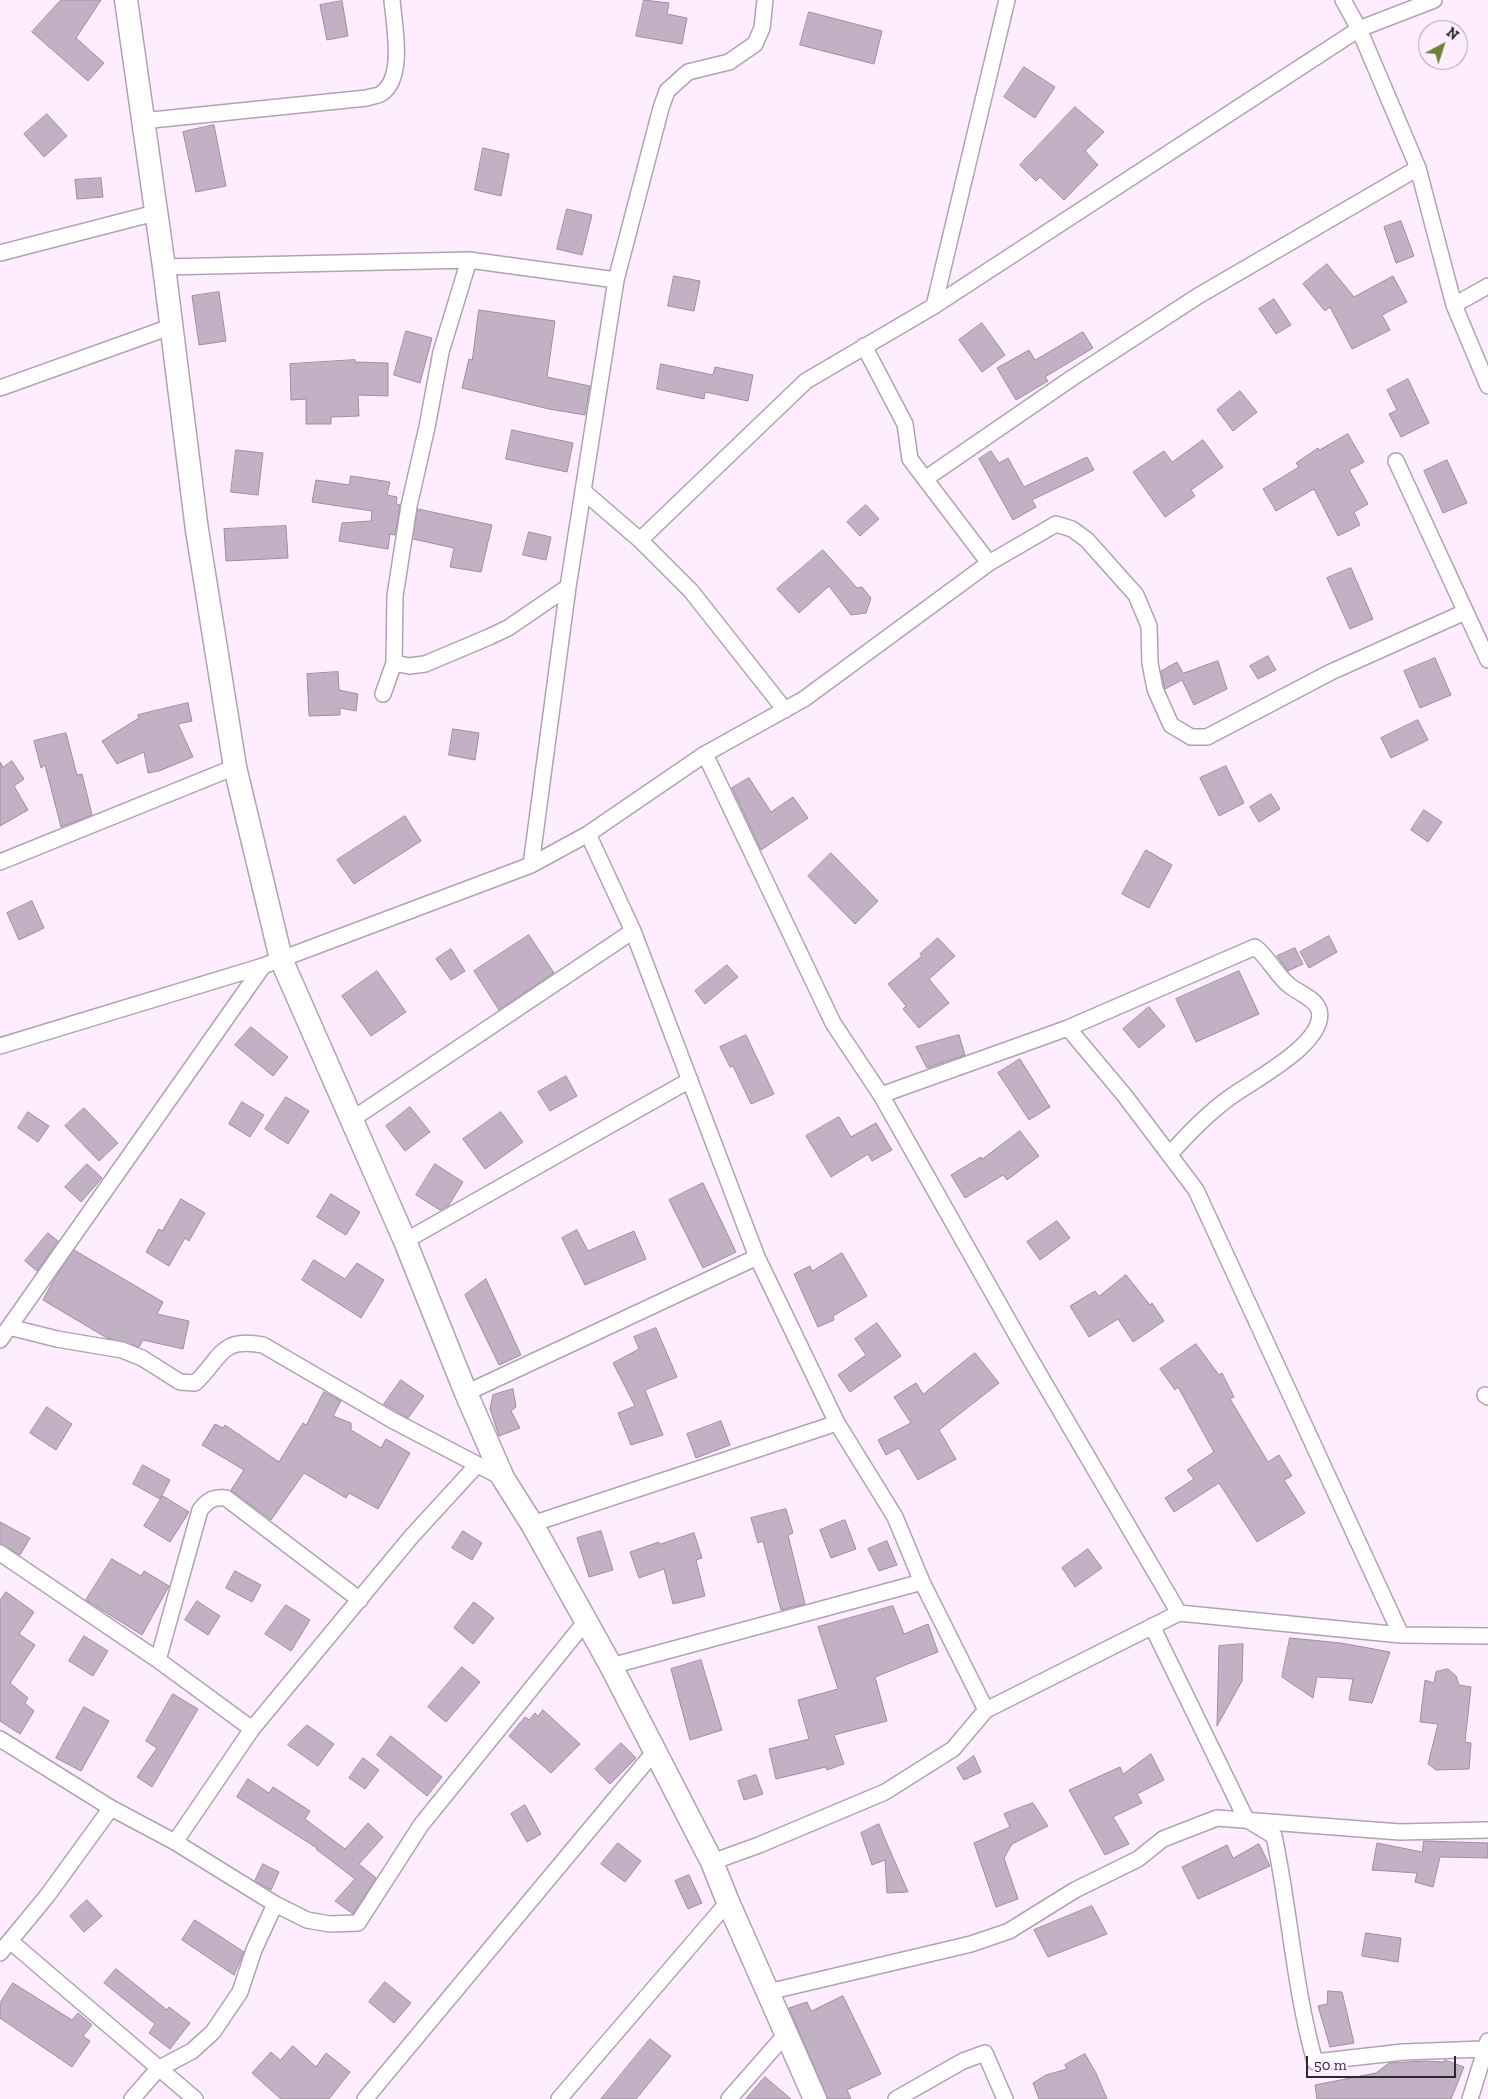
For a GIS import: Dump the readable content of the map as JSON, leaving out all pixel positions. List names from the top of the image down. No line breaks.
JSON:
{"scale_bar":"50 m","north":"top right"}
